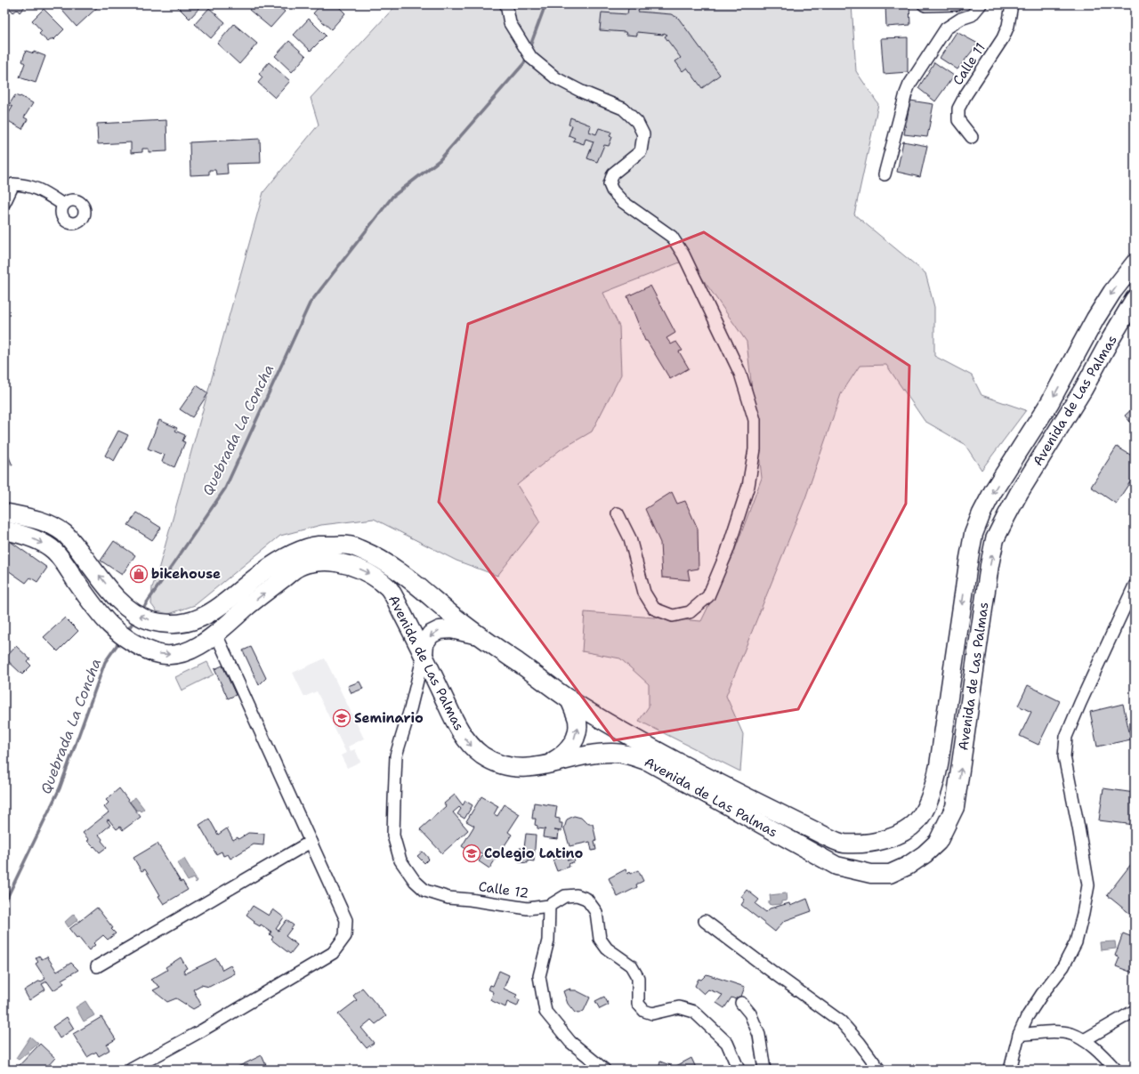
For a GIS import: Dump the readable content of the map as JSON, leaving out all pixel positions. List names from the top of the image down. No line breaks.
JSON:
{"streets":{"main road":["Avenida de Las Palmas"],"street":["Calle 11","Calle 12"]},"crossings":[["Avenida de Las Palmas","Calle 12"]],"water":["Quebrada La Concha"],"places":{"shop":["bikehouse"],"school or university":["Seminario","Colegio Latino"]}}
